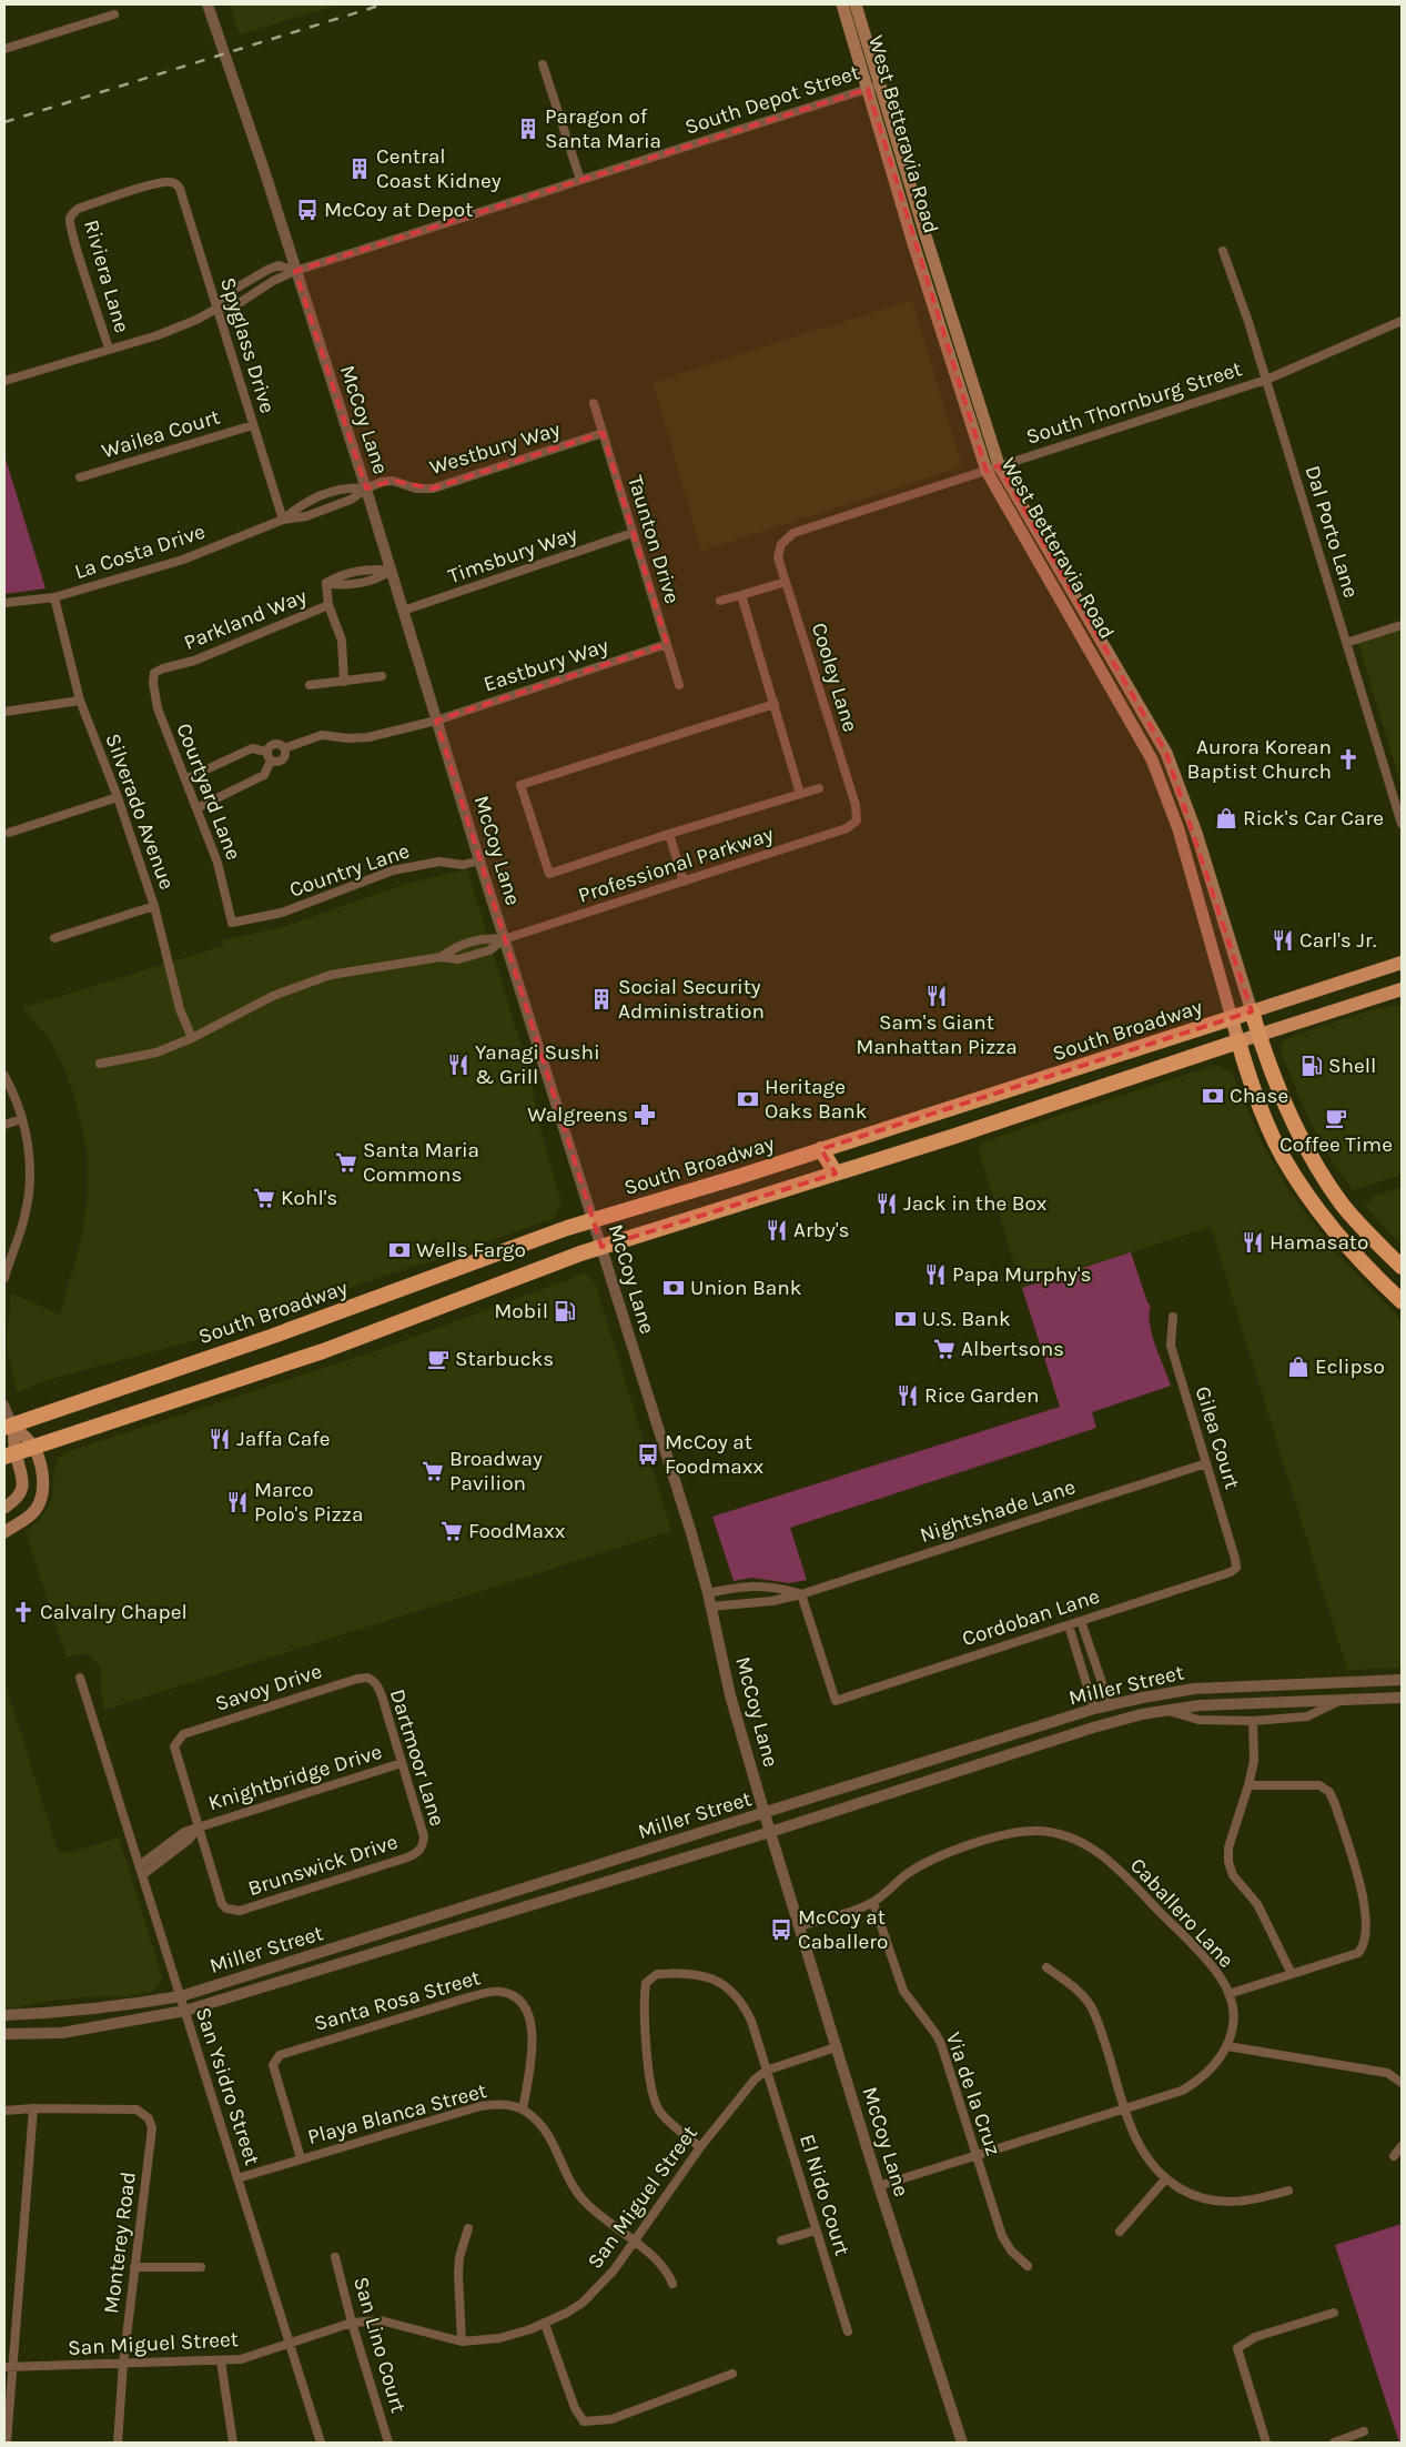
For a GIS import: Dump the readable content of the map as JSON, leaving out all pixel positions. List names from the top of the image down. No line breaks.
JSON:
{"streets":{"highway":["West Betteravia Road","South Broadway"],"street":["South Depot Street","Riviera Lane","Spyglass Drive","South Thornburg Street","McCoy Lane","Wailea Court","Westbury Way","Dal Porto Lane","Taunton Drive","La Costa Drive","Timsbury Way","Parkland Way","Eastbury Way","Cooley Lane","Courtyard Lane","Silverado Avenue","Professional Parkway","Country Lane","Gilea Court","Nightshade Lane","Cordoban Lane","Miller Street","Savoy Drive","Dartmoor Lane","Knightbridge Drive","Brunswick Drive","Caballero Lane","Santa Rosa Street","San Ysidro Street","Via de la Cruz","Playa Blanca Street","El Nido Court","San Miguel Street","Monterey Road","San Lino Court"]},"crossings":[["South Depot Street","West Betteravia Road"],["South Depot Street","McCoy Lane"],["West Betteravia Road","South Thornburg Street"],["West Betteravia Road","South Broadway"],["Riviera Lane","Spyglass Drive"],["Spyglass Drive","Wailea Court"],["Spyglass Drive","La Costa Drive"],["South Thornburg Street","Dal Porto Lane"],["South Thornburg Street","Cooley Lane"],["McCoy Lane","Westbury Way"],["McCoy Lane","La Costa Drive"],["McCoy Lane","Timsbury Way"],["McCoy Lane","Parkland Way"],["McCoy Lane","Eastbury Way"],["McCoy Lane","Professional Parkway"],["McCoy Lane","Country Lane"],["McCoy Lane","South Broadway"],["McCoy Lane","Nightshade Lane"],["McCoy Lane","Miller Street"],["McCoy Lane","Caballero Lane"],["McCoy Lane","San Miguel Street"],["Westbury Way","Taunton Drive"],["Westbury Way","La Costa Drive"],["Taunton Drive","Timsbury Way"],["Taunton Drive","Eastbury Way"],["La Costa Drive","Silverado Avenue"],["Parkland Way","Courtyard Lane"],["Cooley Lane","Professional Parkway"],["Courtyard Lane","Country Lane"],["Silverado Avenue","Professional Parkway"],["Gilea Court","Nightshade Lane"],["Gilea Court","Cordoban Lane"],["Nightshade Lane","Cordoban Lane"],["Miller Street","San Ysidro Street"],["Savoy Drive","Dartmoor Lane"],["Savoy Drive","Knightbridge Drive"],["Savoy Drive","Brunswick Drive"],["Dartmoor Lane","Knightbridge Drive"],["Dartmoor Lane","Brunswick Drive"],["Knightbridge Drive","Brunswick Drive"],["Knightbridge Drive","San Ysidro Street"],["Caballero Lane","Via de la Cruz"],["Santa Rosa Street","Playa Blanca Street"],["San Ysidro Street","Playa Blanca Street"],["San Ysidro Street","San Miguel Street"],["El Nido Court","San Miguel Street"],["San Miguel Street","Monterey Road"],["San Miguel Street","San Lino Court"]],"places":{"building":["Paragon of Santa Maria","Central Coast Kidney","Social Security Administration"],"bus stop":["McCoy at Depot","McCoy at Foodmaxx","McCoy at Caballero"],"church":["Aurora Korean Baptist Church","Calvalry Chapel"],"shop":["Rick's Car Care","Eclipso"],"restaurant":["Carl's Jr.","Sam's Giant Manhattan Pizza","Yanagi Sushi & Grill","Jack in the Box","Arby's","Hamasato","Papa Murphy's","Rice Garden","Jaffa Cafe","Marco Polo's Pizza"],"fuel station":["Shell","Mobil"],"bank":["Chase","Heritage Oaks Bank","Wells Fargo","Union Bank","U.S. Bank"],"pharmacy":["Walgreens"],"cafe":["Coffee Time","Starbucks"],"supermarket":["Santa Maria Commons","Kohl's","Albertsons","Broadway Pavilion","FoodMaxx"]}}
